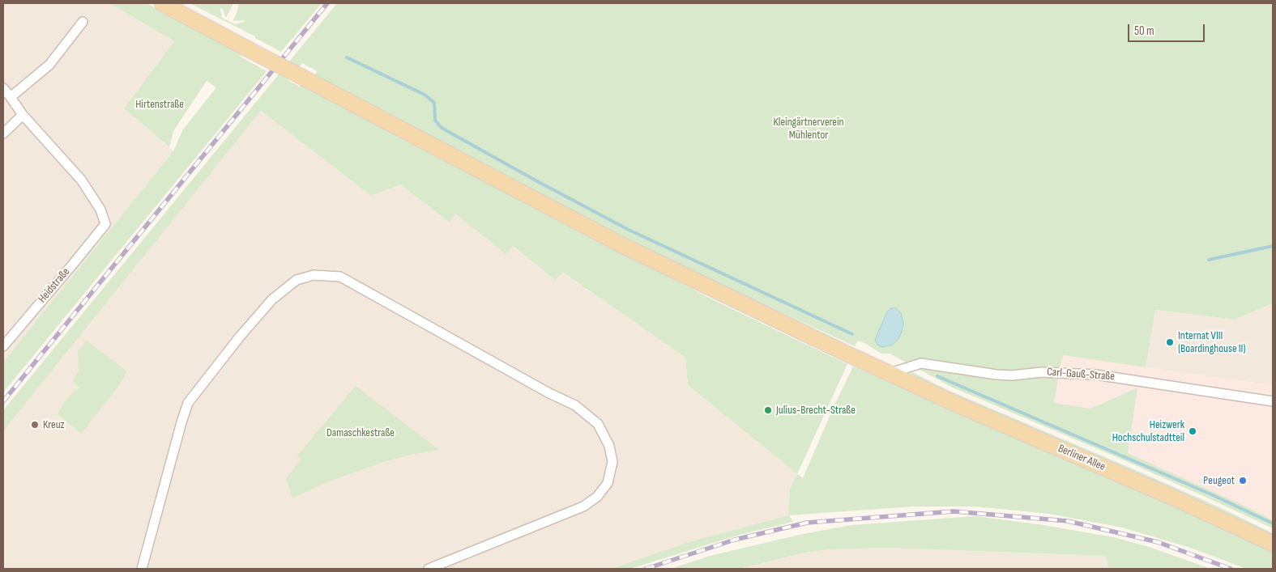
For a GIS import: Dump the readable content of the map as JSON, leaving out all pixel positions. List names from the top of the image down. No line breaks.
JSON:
{"streets":{"main road":["Berliner Allee"],"street":["Heidstraße","Carl-Gauß-Straße"]},"crossings":[["Carl-Gauß-Straße","Berliner Allee"]],"parks":["Hirtenstraße","Kleingärtnerverein Mühlentor","Damaschkestraße"],"places":["Internat VIII (Boardinghouse II)","Julius-Brecht-Straße","Kreuz","Heizwerk Hochschulstadtteil","Peugeot"],"scale_bar":"50 m"}
